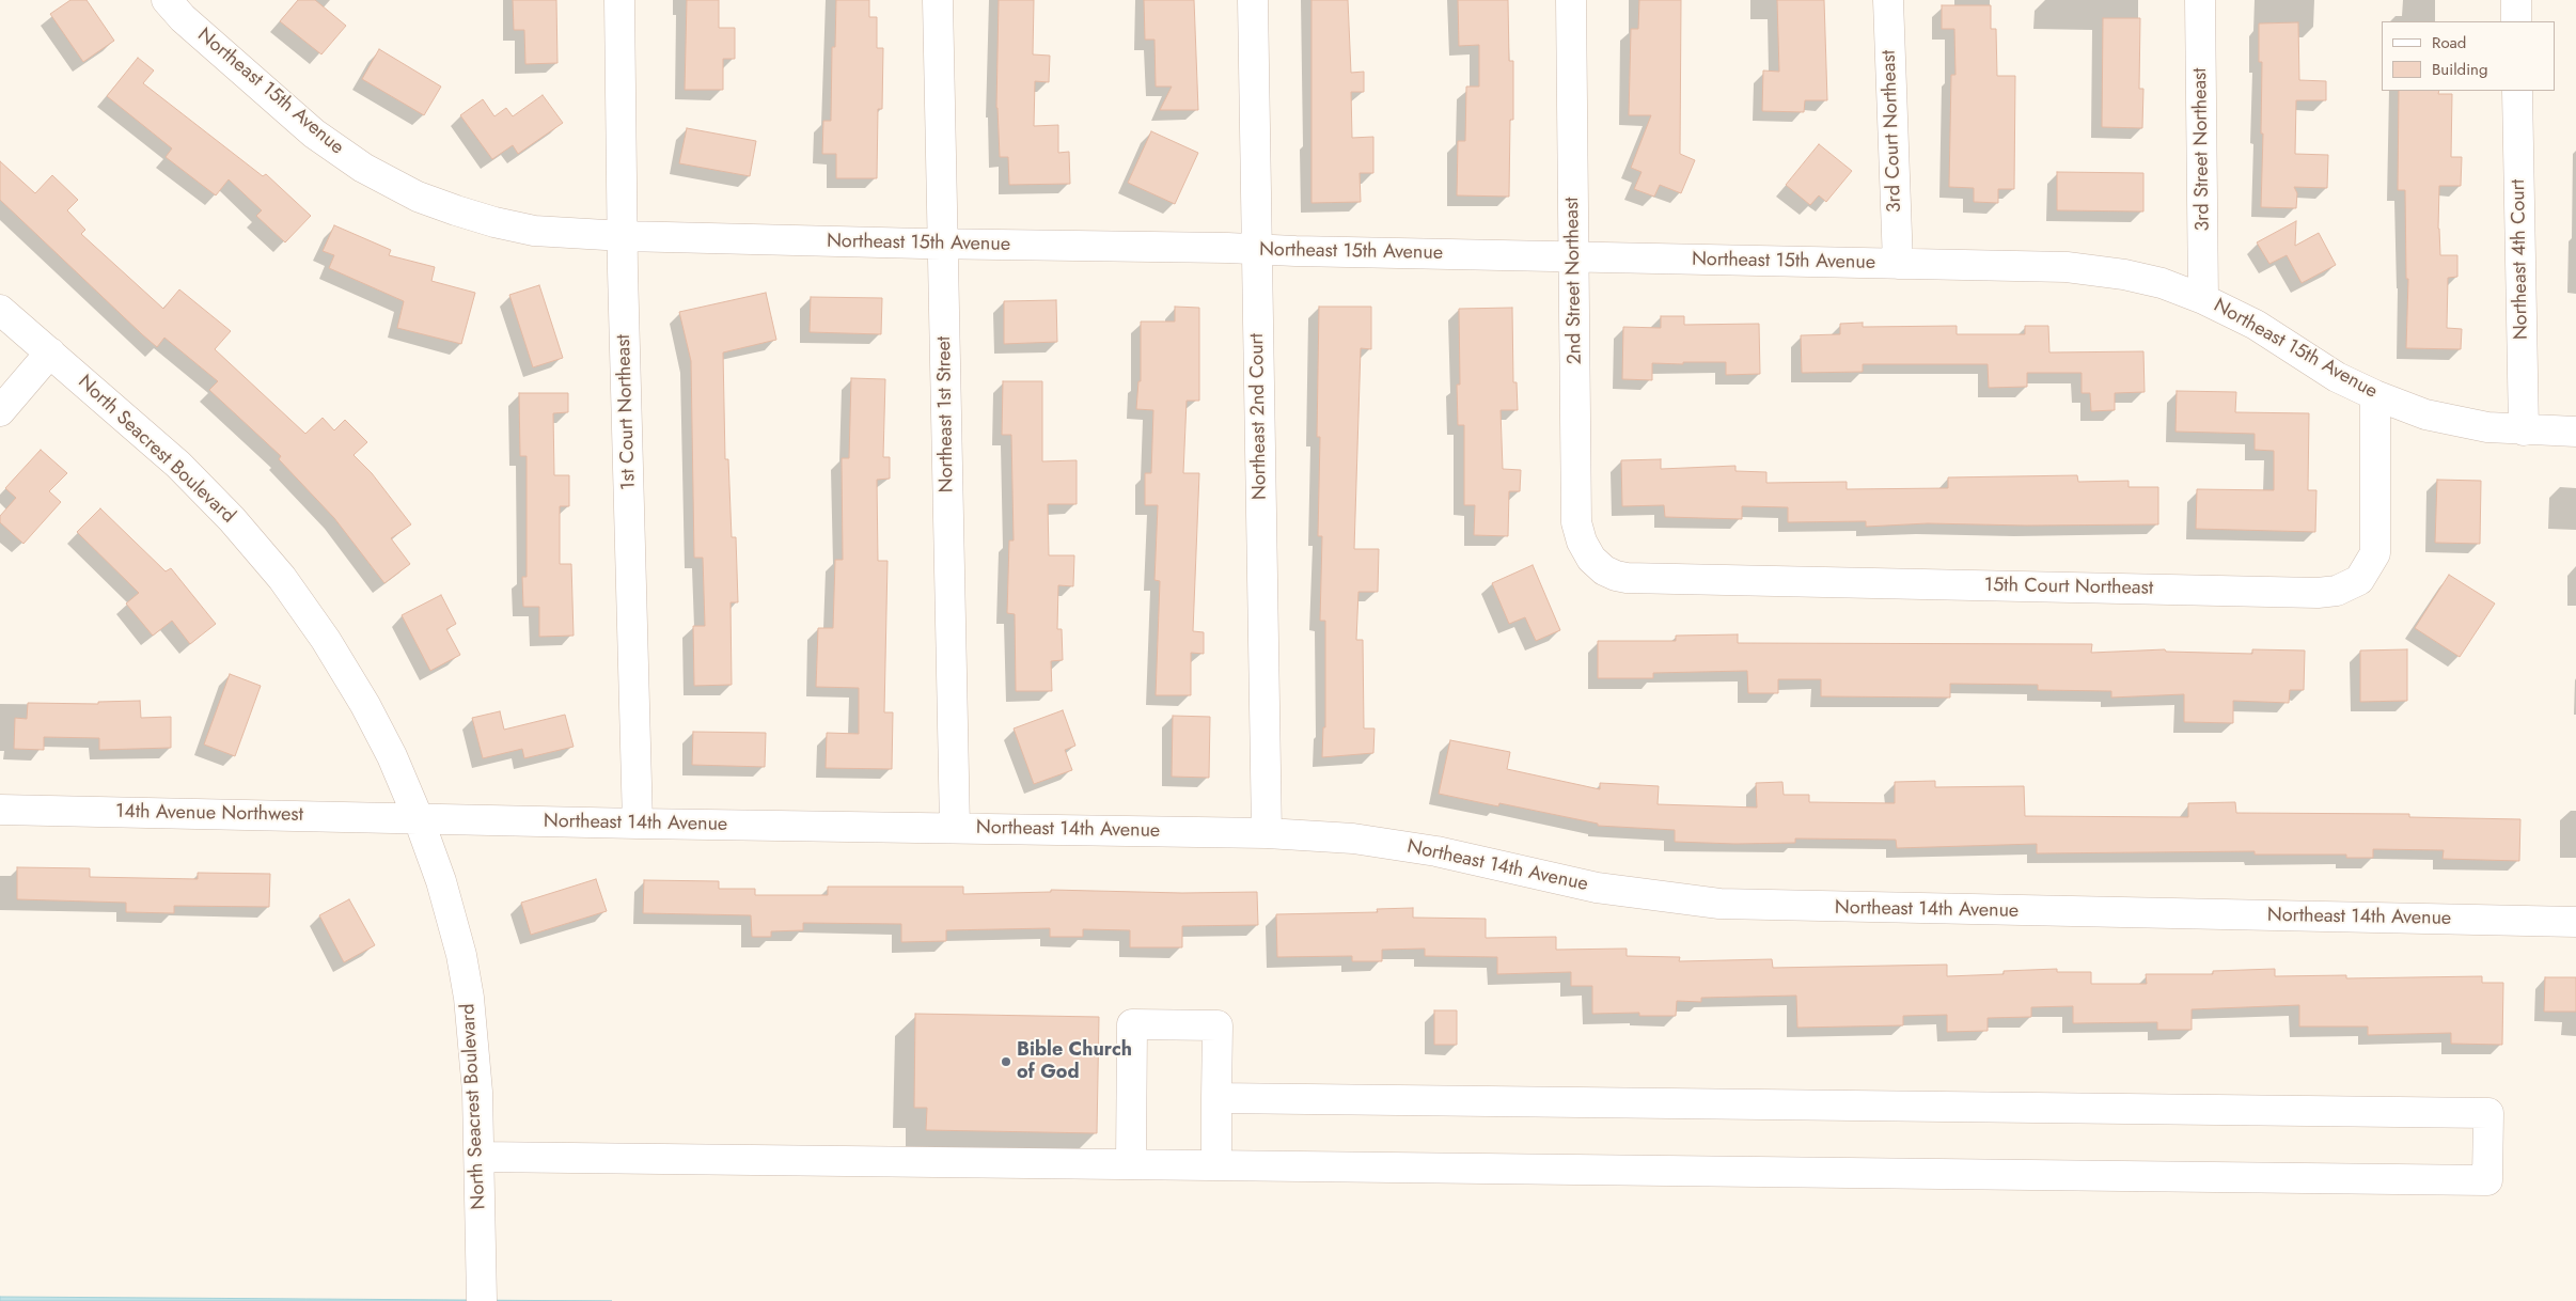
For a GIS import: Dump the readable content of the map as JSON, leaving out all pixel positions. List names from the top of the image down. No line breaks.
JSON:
{"streets":{"street":["Northeast 15th Avenue","3rd Court Northeast","3rd Street Northeast","Northeast 4th Court","2nd Street Northeast","1st Court Northeast","Northeast 1st Street","Northeast 2nd Court","North Seacrest Boulevard","15th Court Northeast","14th Avenue Northwest","Northeast 14th Avenue"]},"crossings":[["Northeast 15th Avenue","3rd Court Northeast"],["Northeast 15th Avenue","3rd Street Northeast"],["Northeast 15th Avenue","Northeast 4th Court"],["Northeast 15th Avenue","2nd Street Northeast"],["Northeast 15th Avenue","1st Court Northeast"],["Northeast 15th Avenue","Northeast 1st Street"],["Northeast 15th Avenue","Northeast 2nd Court"],["Northeast 15th Avenue","15th Court Northeast"],["2nd Street Northeast","15th Court Northeast"],["1st Court Northeast","Northeast 14th Avenue"],["Northeast 1st Street","Northeast 14th Avenue"],["Northeast 2nd Court","Northeast 14th Avenue"],["North Seacrest Boulevard","14th Avenue Northwest"],["North Seacrest Boulevard","Northeast 14th Avenue"],["14th Avenue Northwest","Northeast 14th Avenue"]],"places":["Bible Church of God"],"legend":["Road","Building"]}
